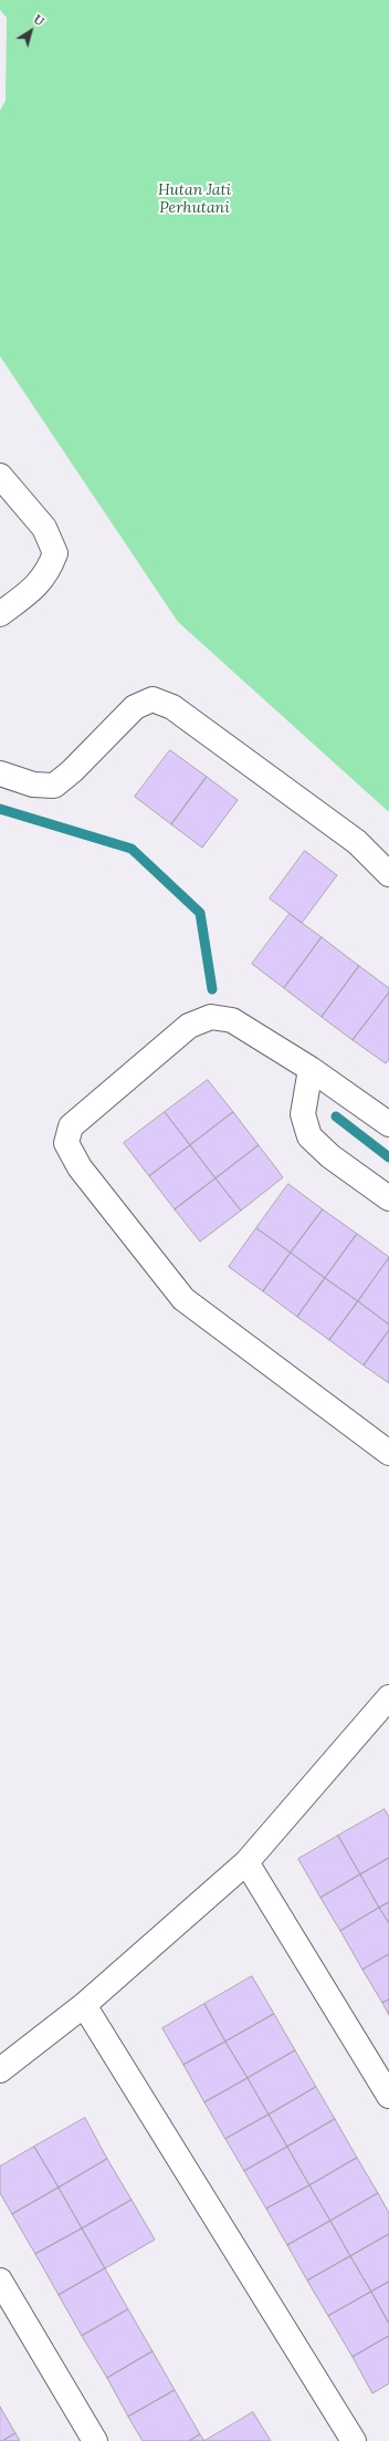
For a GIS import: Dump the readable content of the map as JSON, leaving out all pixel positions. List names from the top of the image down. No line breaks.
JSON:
{"parks":["Hutan Jati Perhutani"],"north":"top right"}
